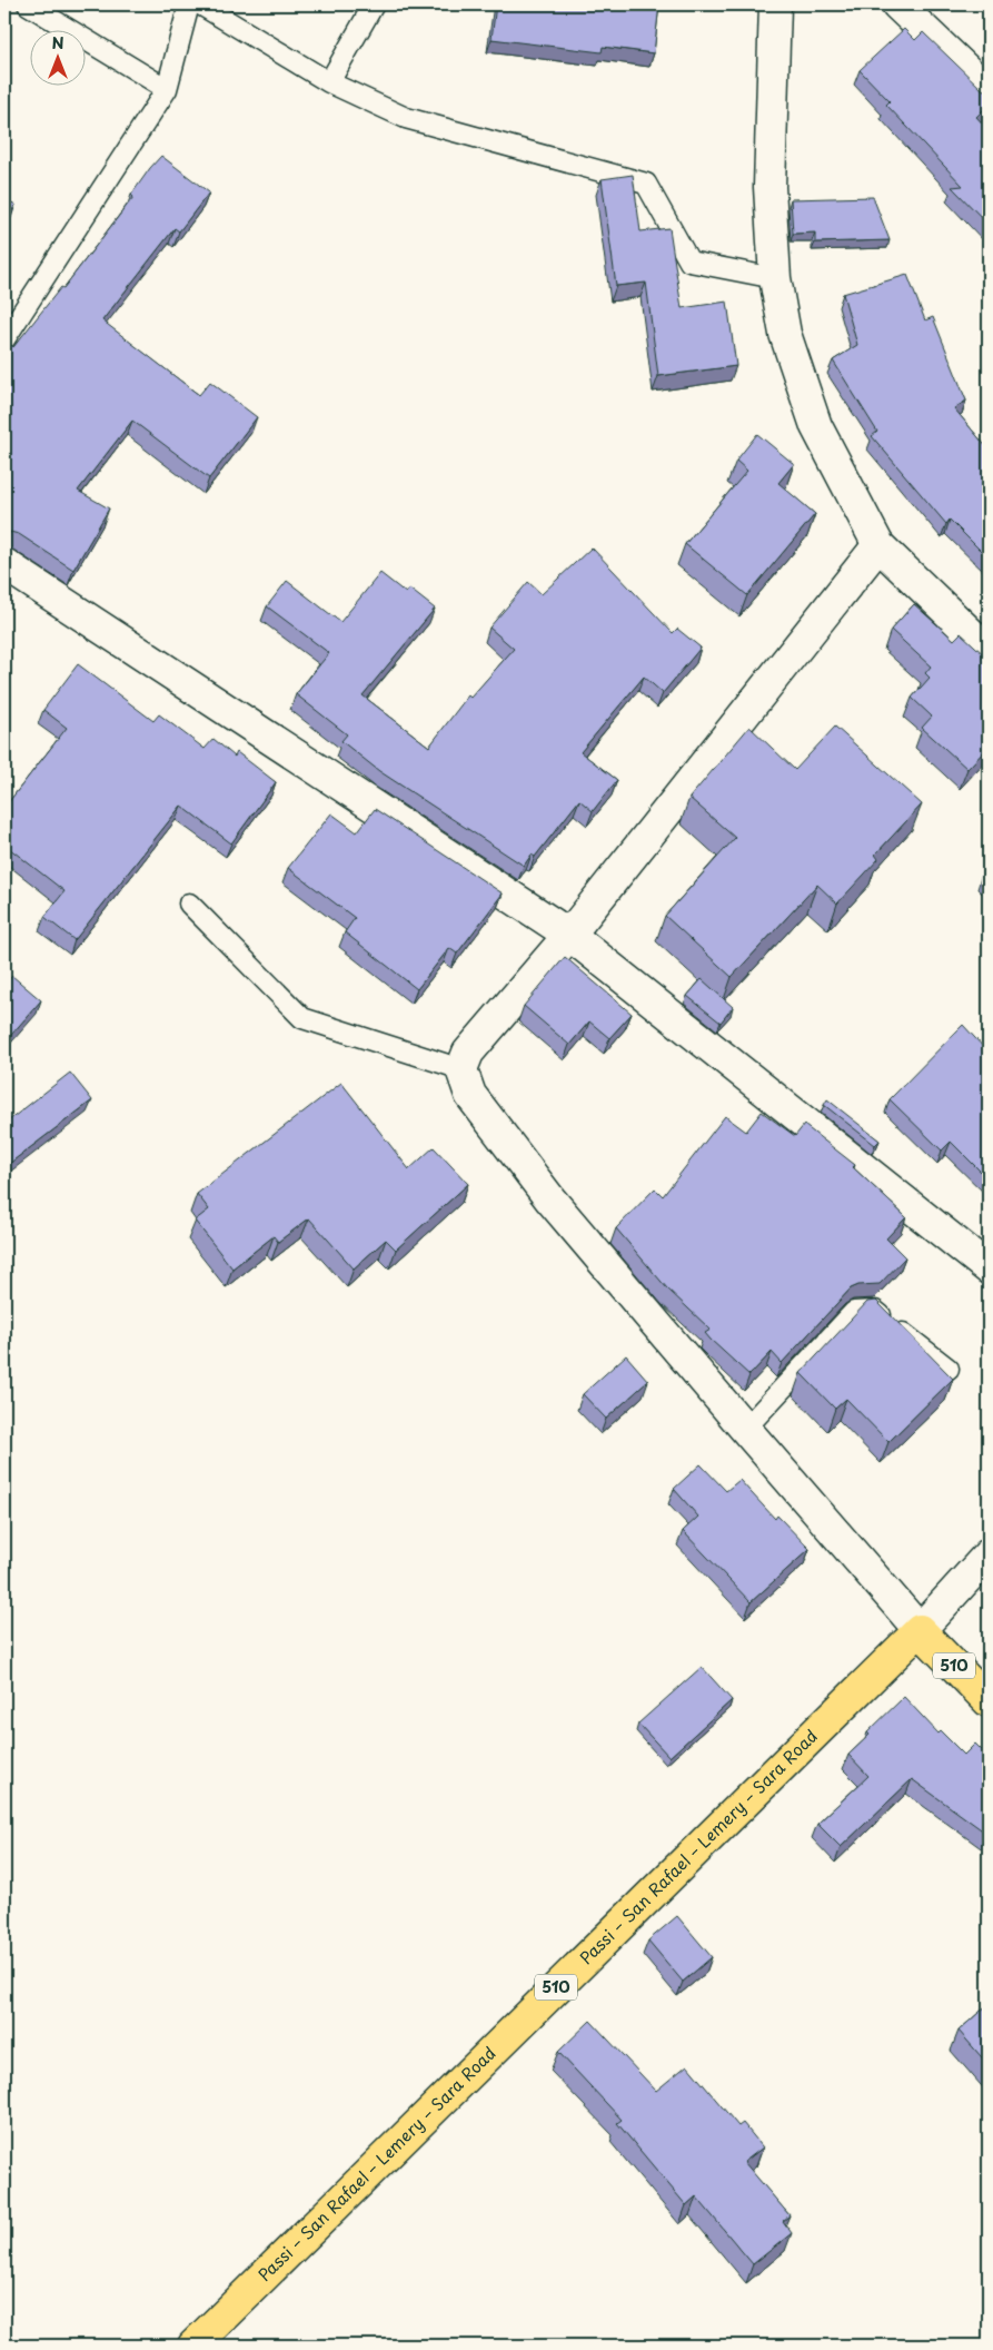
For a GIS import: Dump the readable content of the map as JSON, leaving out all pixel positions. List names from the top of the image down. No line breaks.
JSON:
{"streets":{"main road":["510","Passi – San Rafael – Lemery – Sara Road"]},"crossings":[["510","Passi – San Rafael – Lemery – Sara Road"]],"north":"top"}
